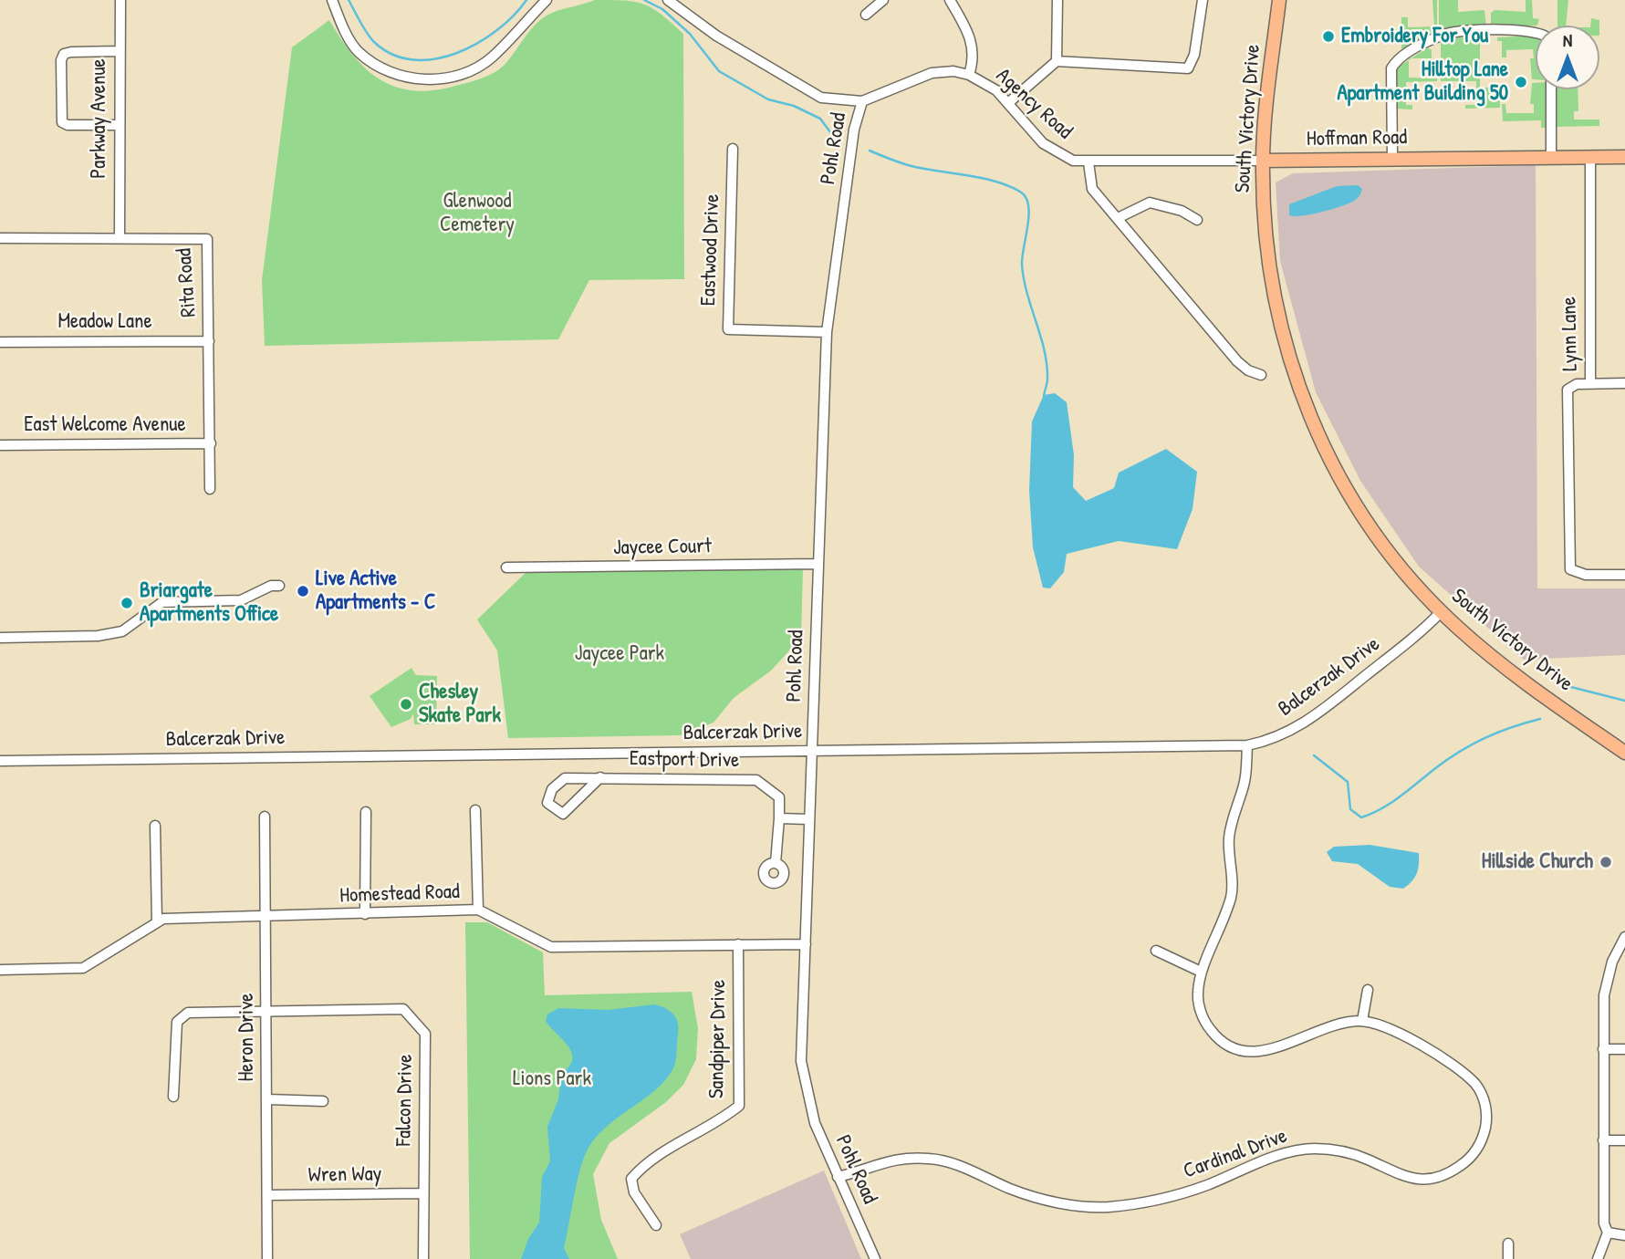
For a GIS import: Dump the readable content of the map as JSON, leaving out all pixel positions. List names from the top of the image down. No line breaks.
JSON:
{"streets":{"main road":["South Victory Drive","Hoffman Road"],"street":["Agency Road","Parkway Avenue","Pohl Road","Eastwood Drive","Rita Road","Meadow Lane","Lynn Lane","East Welcome Avenue","Jaycee Court","Balcerzak Drive","Eastport Drive","Homestead Road","Heron Drive","Sandpiper Drive","Falcon Drive","Cardinal Drive","Wren Way"]},"crossings":[["Agency Road","Hoffman Road"],["Parkway Avenue","Rita Road"],["South Victory Drive","Hoffman Road"],["South Victory Drive","Balcerzak Drive"],["Hoffman Road","Lynn Lane"],["Pohl Road","Eastwood Drive"],["Pohl Road","Jaycee Court"],["Pohl Road","Balcerzak Drive"],["Pohl Road","Homestead Road"],["Pohl Road","Cardinal Drive"],["Rita Road","Meadow Lane"],["Rita Road","East Welcome Avenue"],["Balcerzak Drive","Cardinal Drive"],["Homestead Road","Heron Drive"],["Homestead Road","Sandpiper Drive"],["Heron Drive","Falcon Drive"],["Heron Drive","Wren Way"],["Falcon Drive","Wren Way"]],"parks":["Glenwood Cemetery","Jaycee Park","Lions Park"],"places":["Embroidery For You","Hilltop Lane Apartment Building 50","Live Active Apartments - C","Briargate Apartments Office","Chesley Skate Park","Hillside Church"],"north":"top"}
